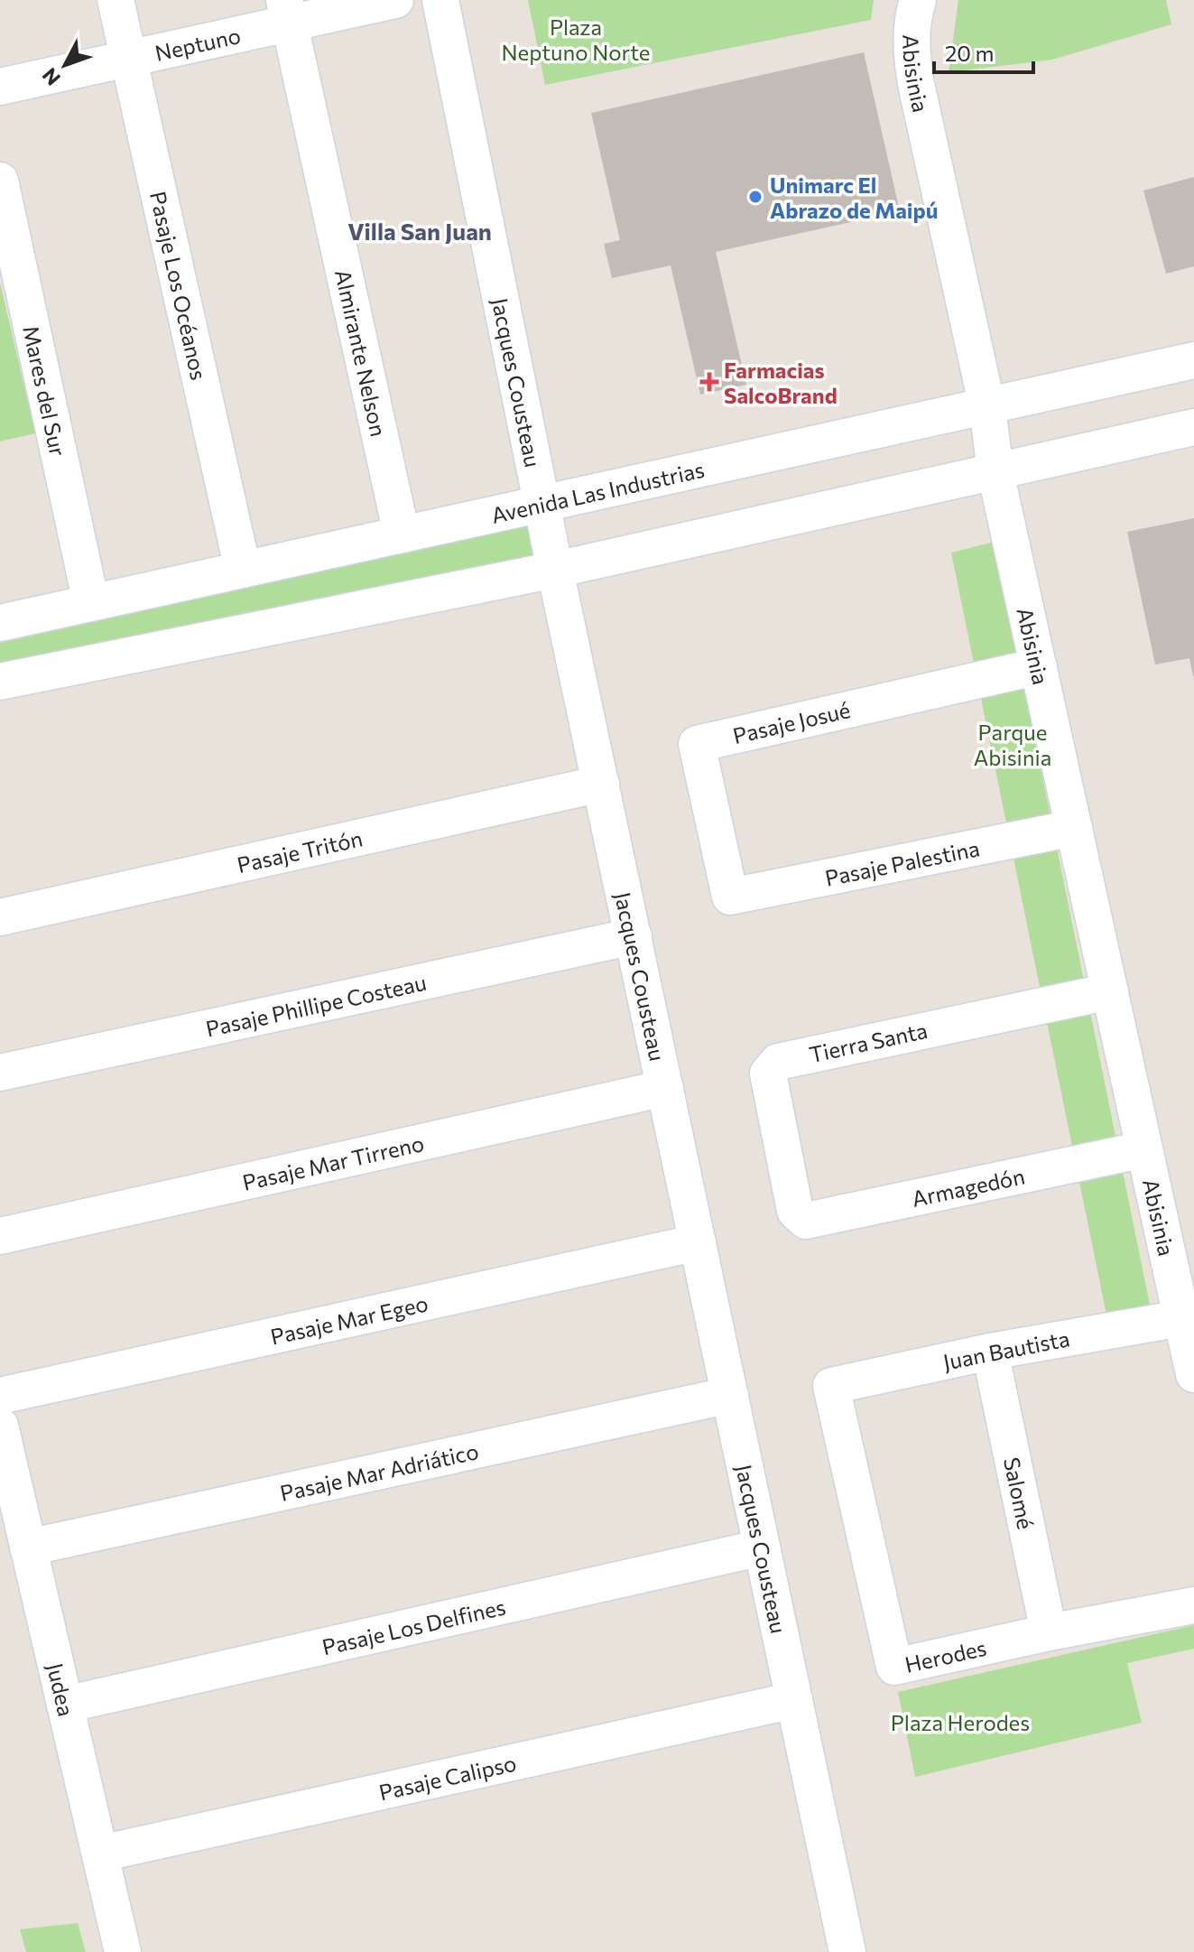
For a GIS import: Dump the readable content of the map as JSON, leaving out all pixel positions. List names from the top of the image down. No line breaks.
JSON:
{"streets":{"street":["Neptuno","Abisinia","Pasaje Los Océanos","Almirante Nelson","Jacques Cousteau","Mares del Sur","Avenida Las Industrias","Pasaje Josué","Pasaje Tritón","Pasaje Palestina","Pasaje Phillipe Costeau","Tierra Santa","Pasaje Mar Tirreno","Armagedón","Pasaje Mar Egeo","Juan Bautista","Pasaje Mar Adriático","Salomé","Pasaje Los Delfines","Herodes","Judea","Pasaje Calipso"]},"crossings":[["Neptuno","Pasaje Los Océanos"],["Neptuno","Almirante Nelson"],["Abisinia","Avenida Las Industrias"],["Abisinia","Pasaje Josué"],["Abisinia","Pasaje Palestina"],["Abisinia","Tierra Santa"],["Abisinia","Armagedón"],["Abisinia","Juan Bautista"],["Pasaje Los Océanos","Avenida Las Industrias"],["Almirante Nelson","Avenida Las Industrias"],["Jacques Cousteau","Avenida Las Industrias"],["Jacques Cousteau","Pasaje Tritón"],["Jacques Cousteau","Pasaje Phillipe Costeau"],["Jacques Cousteau","Pasaje Mar Tirreno"],["Jacques Cousteau","Pasaje Mar Egeo"],["Jacques Cousteau","Pasaje Mar Adriático"],["Jacques Cousteau","Pasaje Los Delfines"],["Jacques Cousteau","Pasaje Calipso"],["Mares del Sur","Avenida Las Industrias"],["Pasaje Josué","Pasaje Palestina"],["Tierra Santa","Armagedón"],["Juan Bautista","Salomé"],["Juan Bautista","Herodes"],["Pasaje Mar Adriático","Judea"],["Salomé","Herodes"],["Pasaje Los Delfines","Judea"],["Judea","Pasaje Calipso"]],"districts":["Villa San Juan"],"parks":["Plaza Neptuno Norte","Parque Abisinia","Plaza Herodes"],"places":{"other":["Unimarc El Abrazo de Maipú"],"health":["Farmacias SalcoBrand"]},"scale_bar":"20 m","north":"bottom left"}
